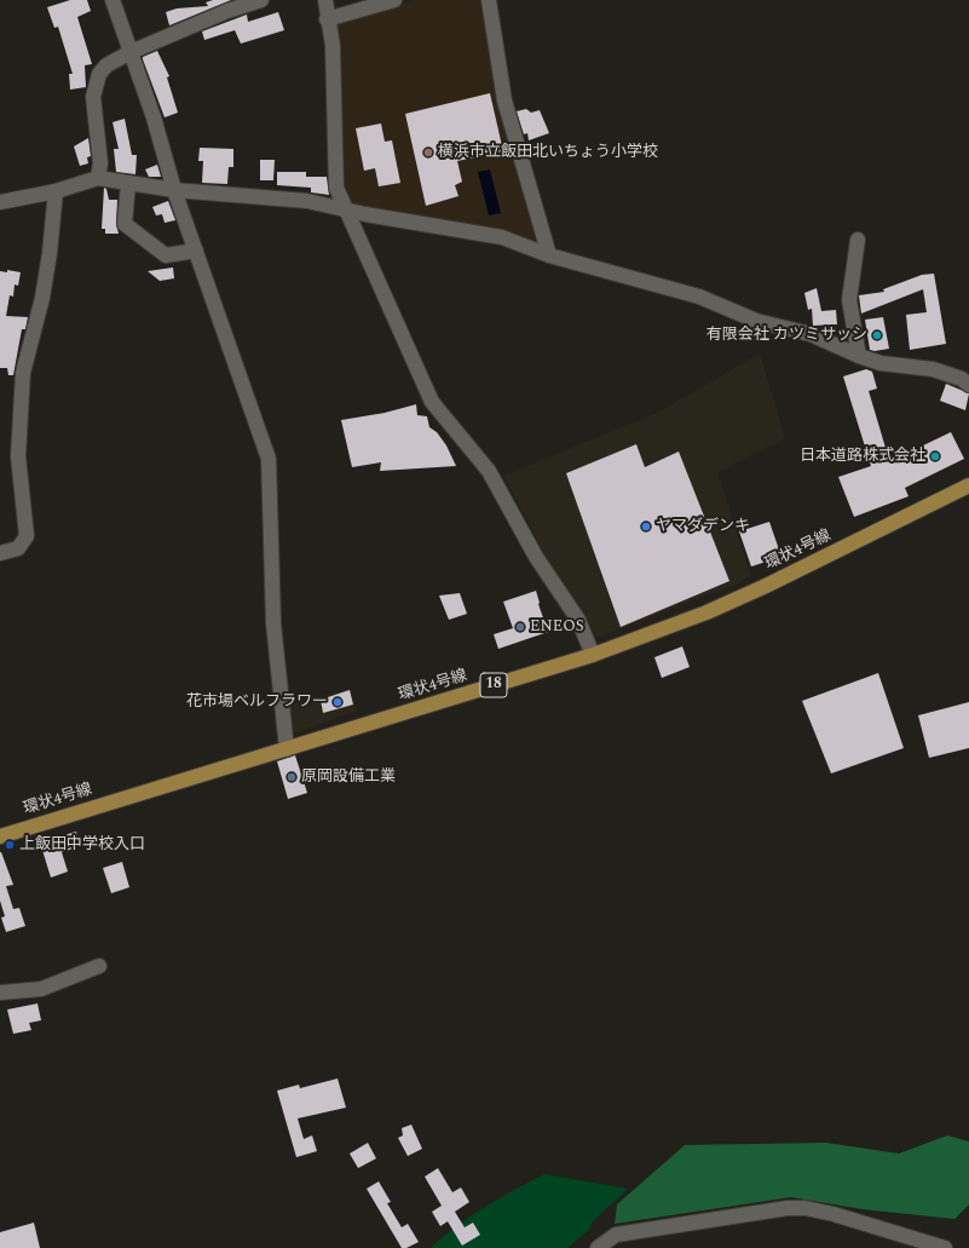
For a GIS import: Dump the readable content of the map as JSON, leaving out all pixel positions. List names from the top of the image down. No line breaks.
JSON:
{"streets":{"main road":["環状4号線","18"]},"places":["横浜市立飯田北いちょう小学校","有限会社 カツミサッシ","日本道路株式会社","ヤマダデンキ","ENEOS","花市場ベルフラワー","原岡設備工業","上飯田中学校入口"]}
